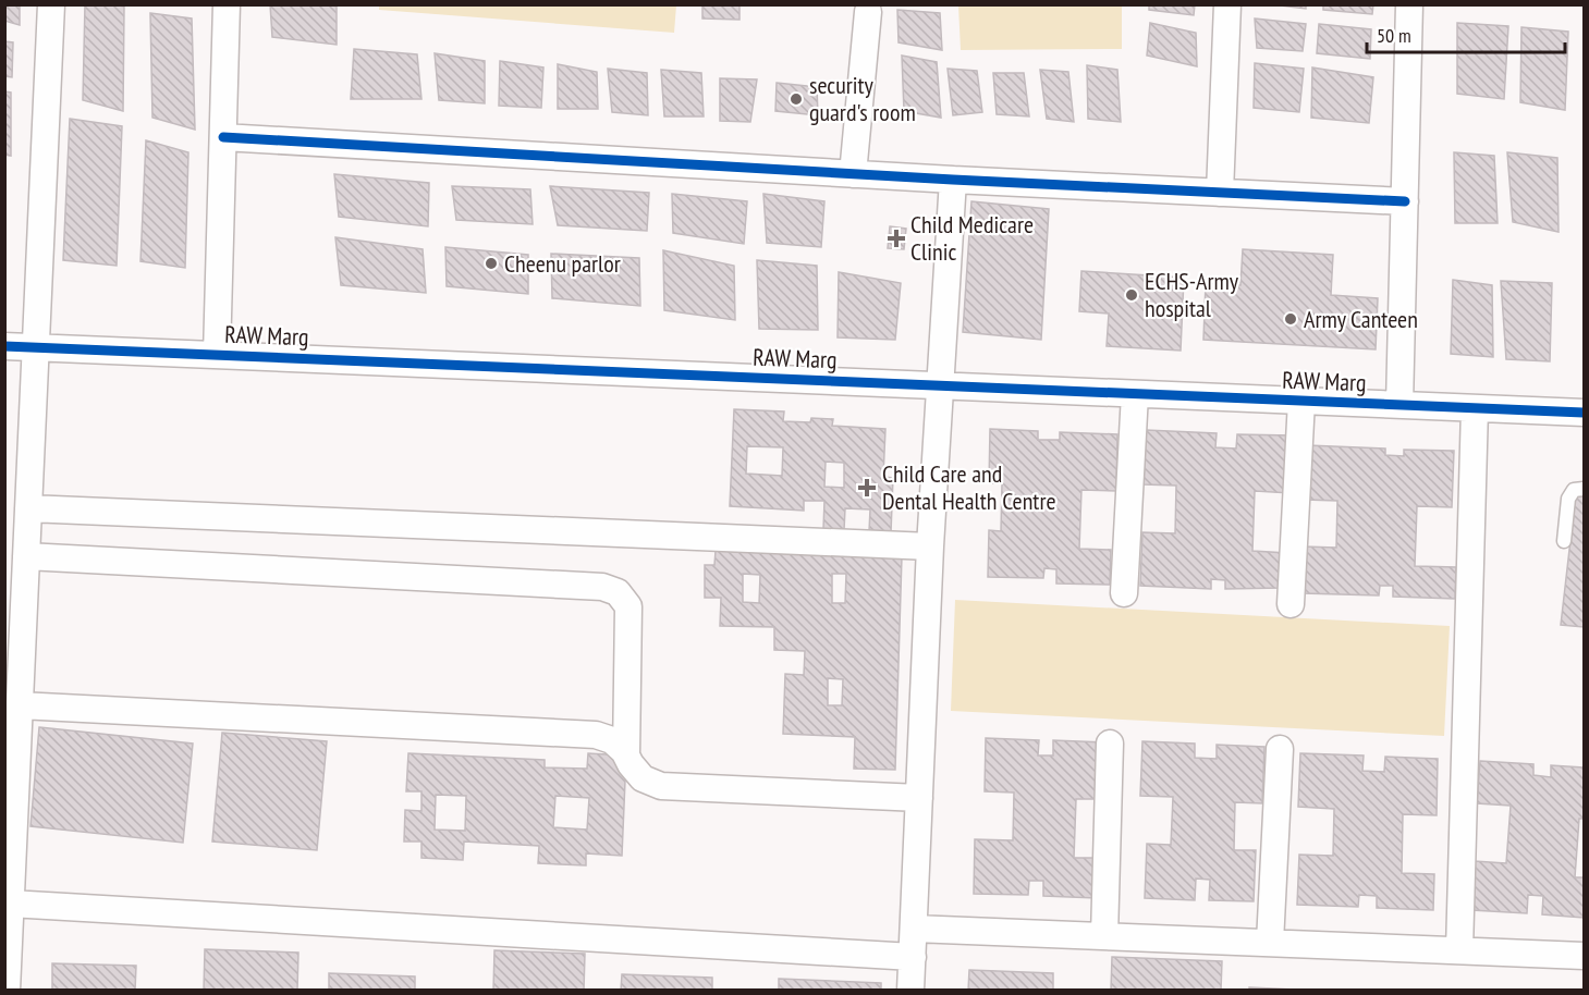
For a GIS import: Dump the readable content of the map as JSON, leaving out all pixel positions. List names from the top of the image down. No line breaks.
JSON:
{"streets":{"street":["RAW Marg"]},"places":{"other":["security guard's room","Cheenu parlor","ECHS-Army hospital","Army Canteen"],"health":["Child Medicare Clinic","Child Care and Dental Health Centre"]},"scale_bar":"50 m"}
